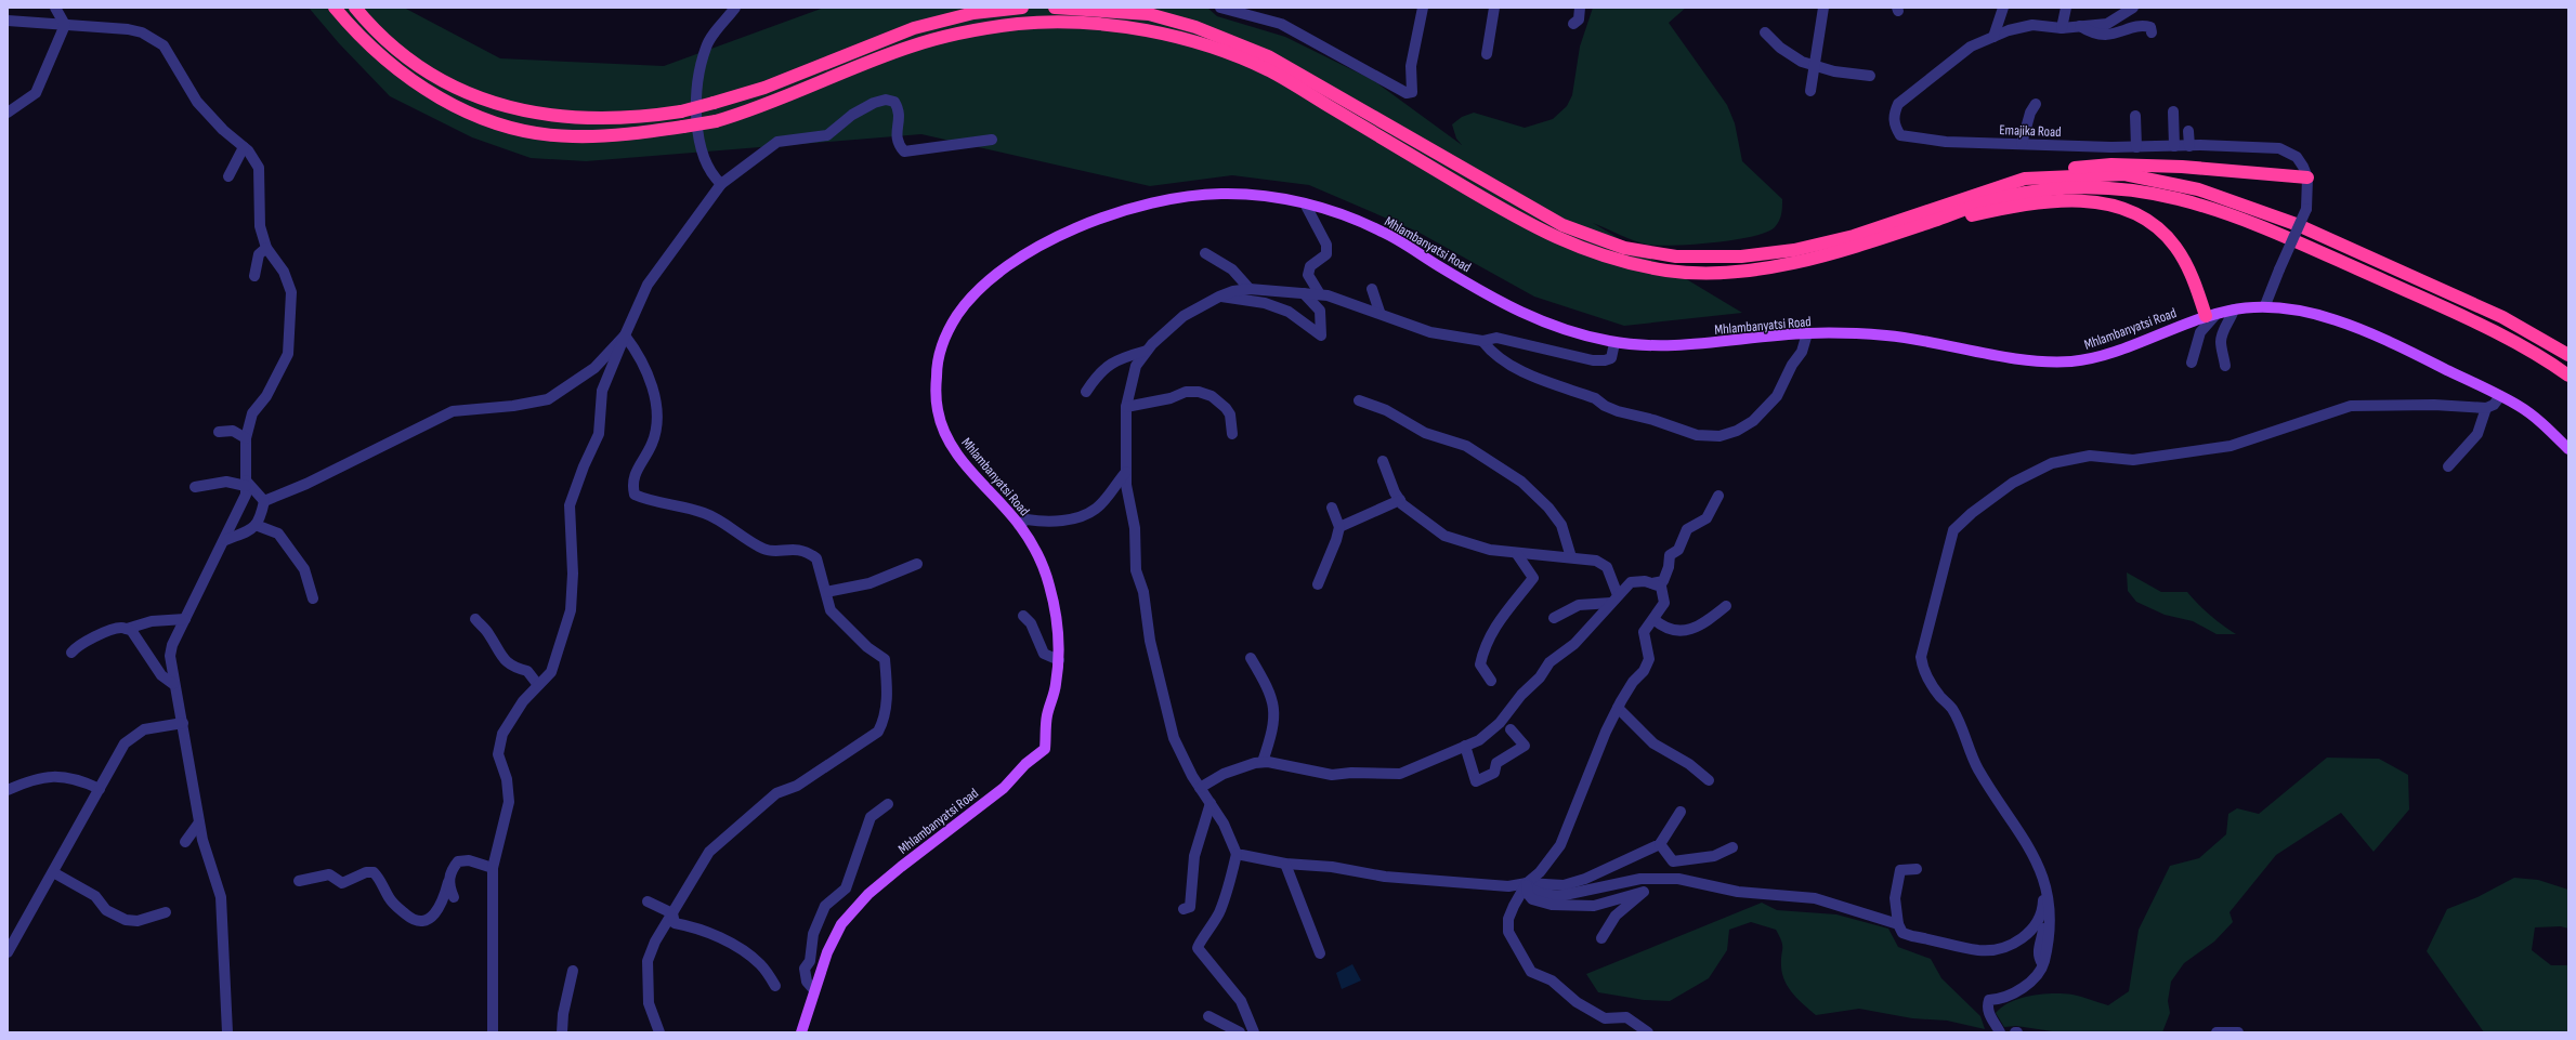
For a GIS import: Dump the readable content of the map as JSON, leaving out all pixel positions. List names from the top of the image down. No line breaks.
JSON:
{"streets":{"main road":["Mhlambanyatsi Road"],"street":["Emajika Road"]},"crossings":[["Emajika Road","Mhlambanyatsi Road"]]}
